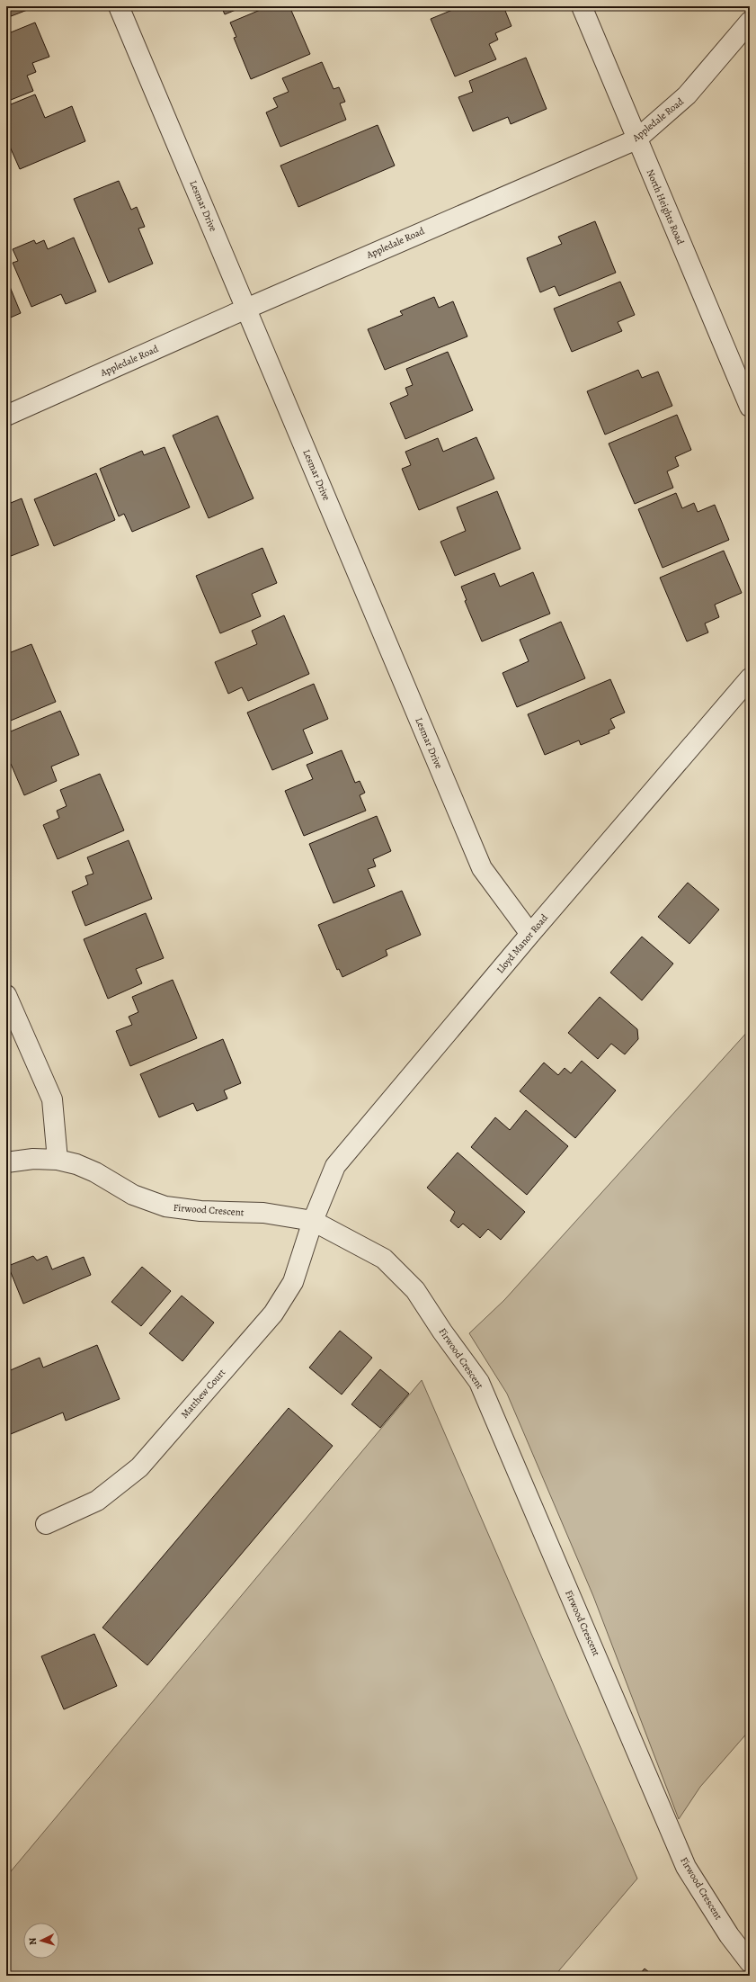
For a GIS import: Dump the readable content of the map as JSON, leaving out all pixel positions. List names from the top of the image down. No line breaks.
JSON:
{"streets":{"street":["Appledale Road","Lesmar Drive","North Heights Road","Lloyd Manor Road","Firwood Crescent","Matthew Court"]},"crossings":[["Appledale Road","Lesmar Drive"],["Appledale Road","North Heights Road"],["Lesmar Drive","Lloyd Manor Road"],["Lloyd Manor Road","Firwood Crescent"],["Lloyd Manor Road","Matthew Court"],["Firwood Crescent","Matthew Court"]],"north":"left"}
